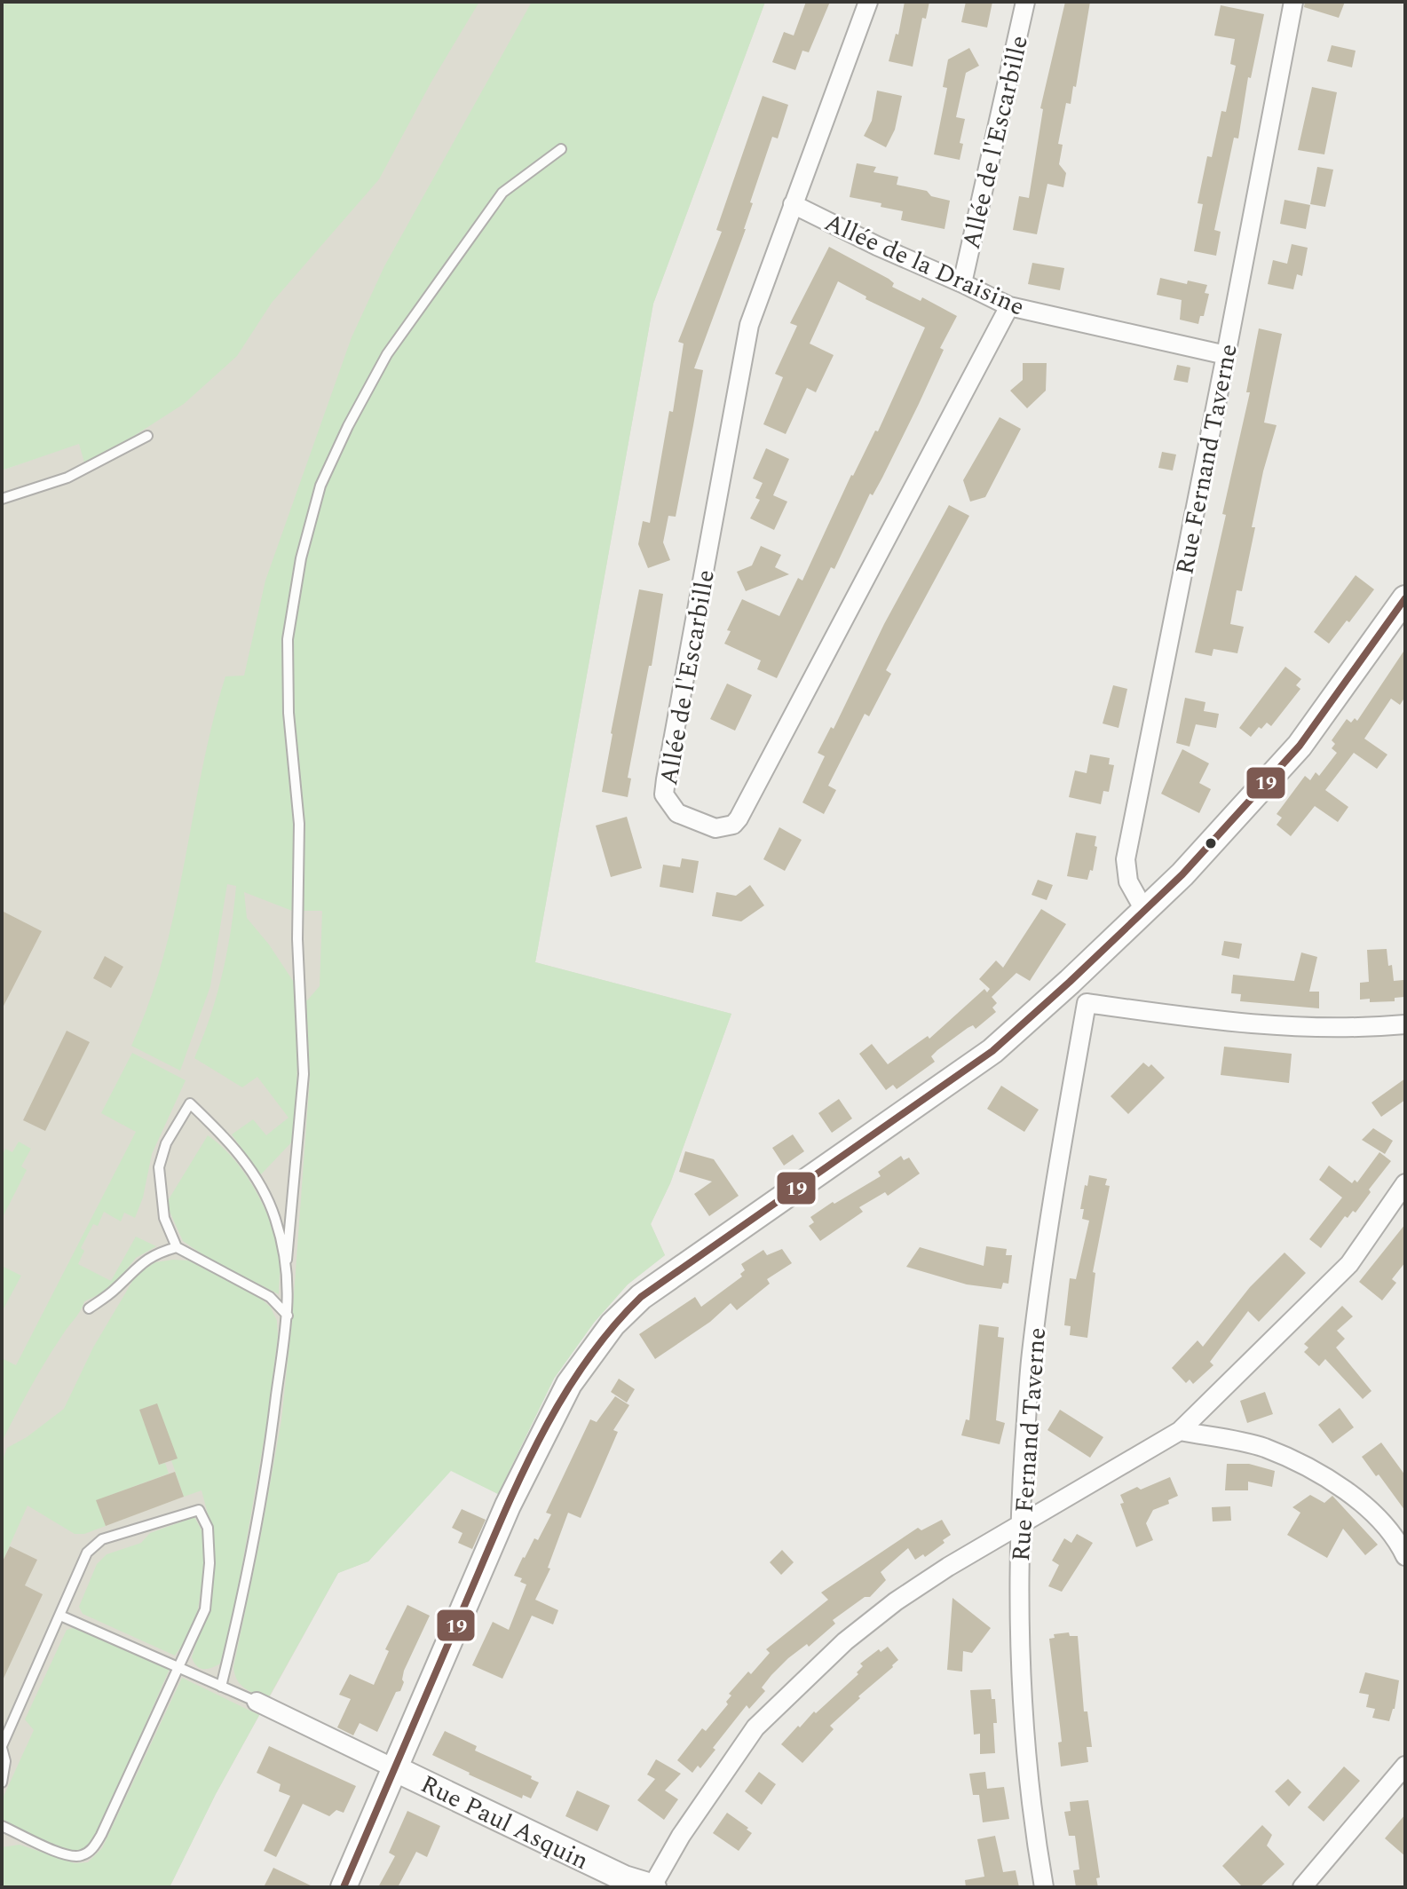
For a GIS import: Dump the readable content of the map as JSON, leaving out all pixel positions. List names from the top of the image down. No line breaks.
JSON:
{"streets":{"street":["Allée de l'Escarbille","Allée de la Draisine","Rue Fernand Taverne","Rue Paul Asquin"]},"crossings":[["Allée de l'Escarbille","Allée de la Draisine"],["Allée de la Draisine","Rue Fernand Taverne"]],"lines":["transit line 19"]}
